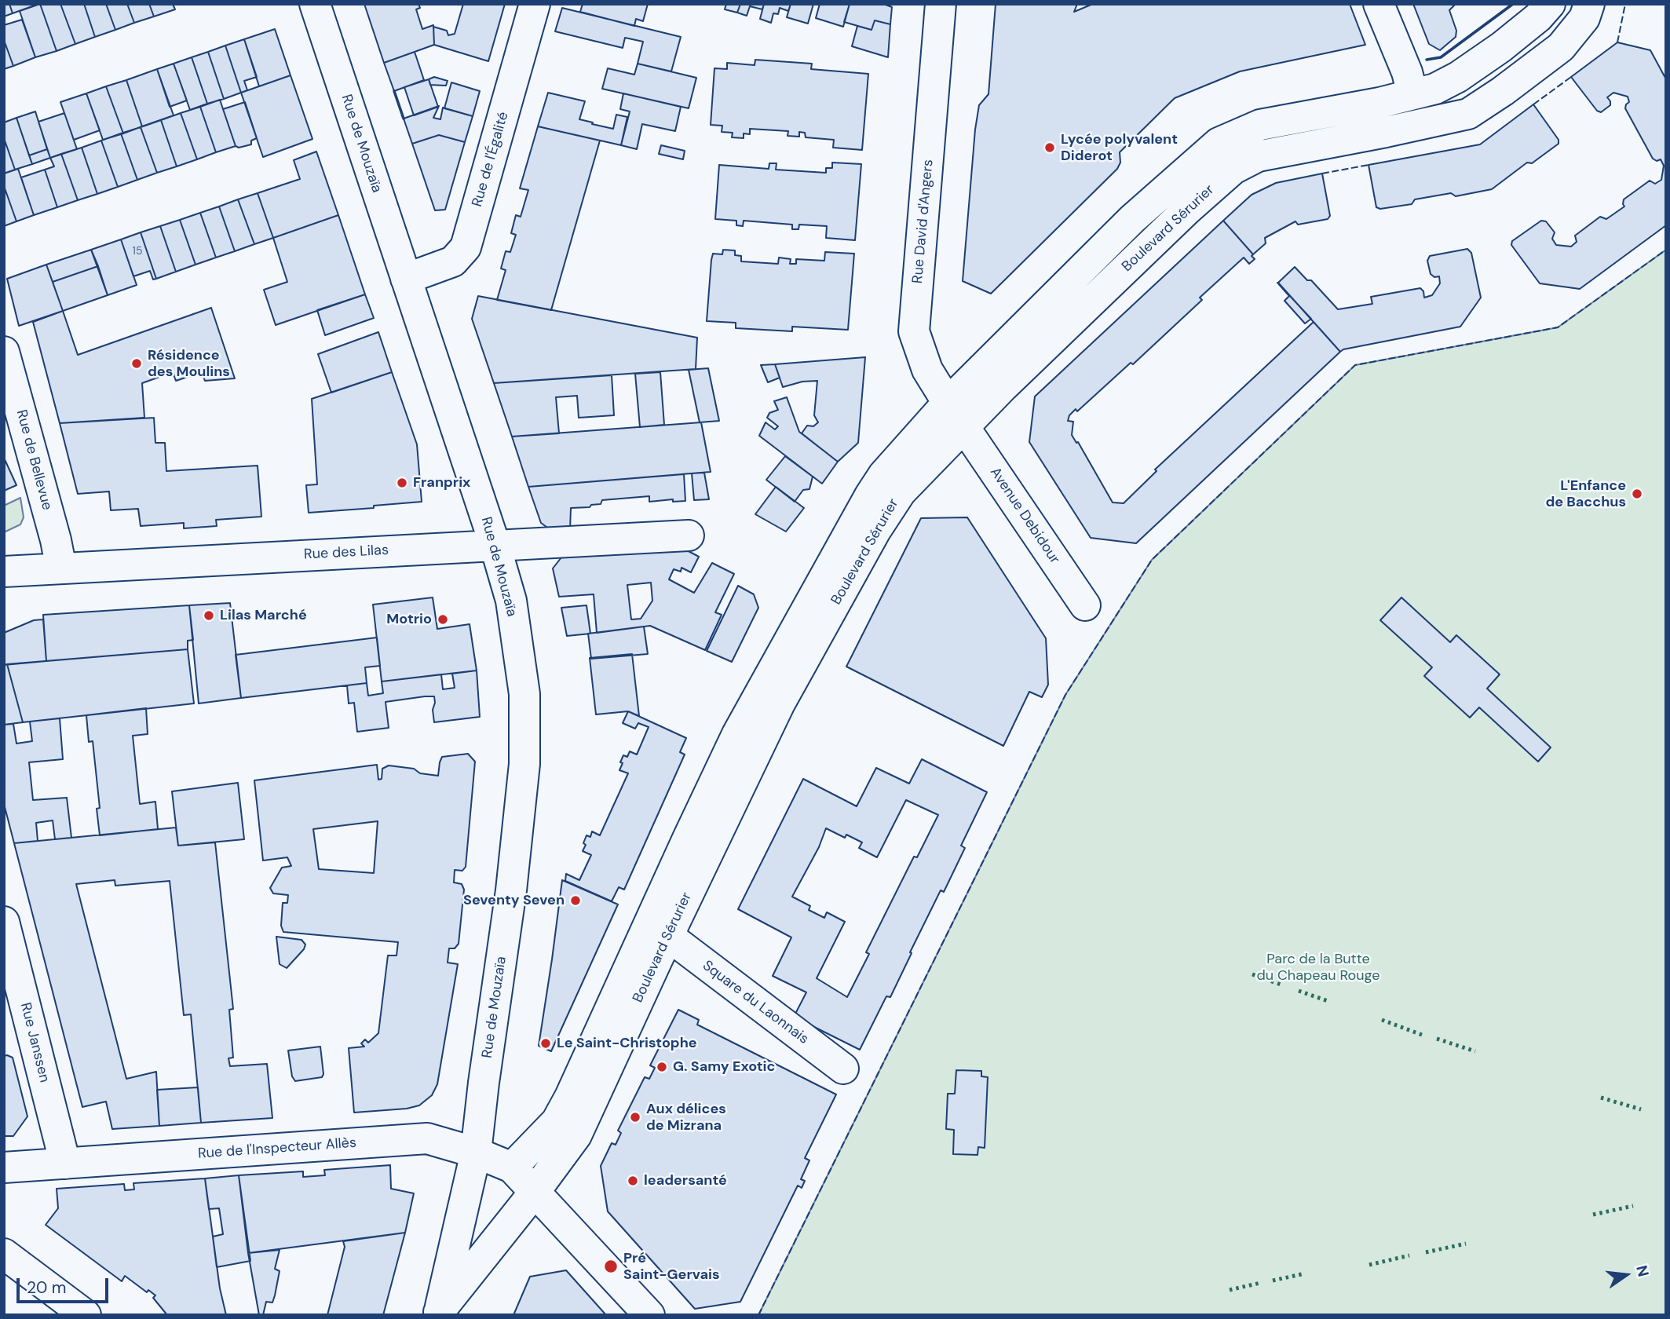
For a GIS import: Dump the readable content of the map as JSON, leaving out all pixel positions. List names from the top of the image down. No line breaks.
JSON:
{"streets":{"street":["Rue de Mouzaïa","Rue de l'Égalité","Rue David d'Angers","Boulevard Sérurier","Rue de Bellevue","Avenue Debidour","Rue des Lilas","Square du Laonnais","Rue Janssen","Rue de l'Inspecteur Allès"]},"crossings":[["Rue de Mouzaïa","Rue de l'Égalité"],["Rue de Mouzaïa","Boulevard Sérurier"],["Rue de Mouzaïa","Rue des Lilas"],["Rue de Mouzaïa","Rue de l'Inspecteur Allès"],["Rue David d'Angers","Boulevard Sérurier"],["Rue David d'Angers","Avenue Debidour"],["Boulevard Sérurier","Avenue Debidour"],["Boulevard Sérurier","Square du Laonnais"],["Boulevard Sérurier","Rue de l'Inspecteur Allès"],["Rue de Bellevue","Rue des Lilas"],["Rue Janssen","Rue de l'Inspecteur Allès"]],"parks":["Parc de la Butte du Chapeau Rouge"],"places":["Lycée polyvalent Diderot","Résidence des Moulins","Franprix","L'Enfance de Bacchus","Lilas Marché","Motrio","Seventy Seven","Le Saint-Christophe","G. Samy Exotic","Aux délices de Mizrana","leadersanté","Pré Saint-Gervais"],"house_numbers":["15"],"scale_bar":"20 m","north":"right"}
